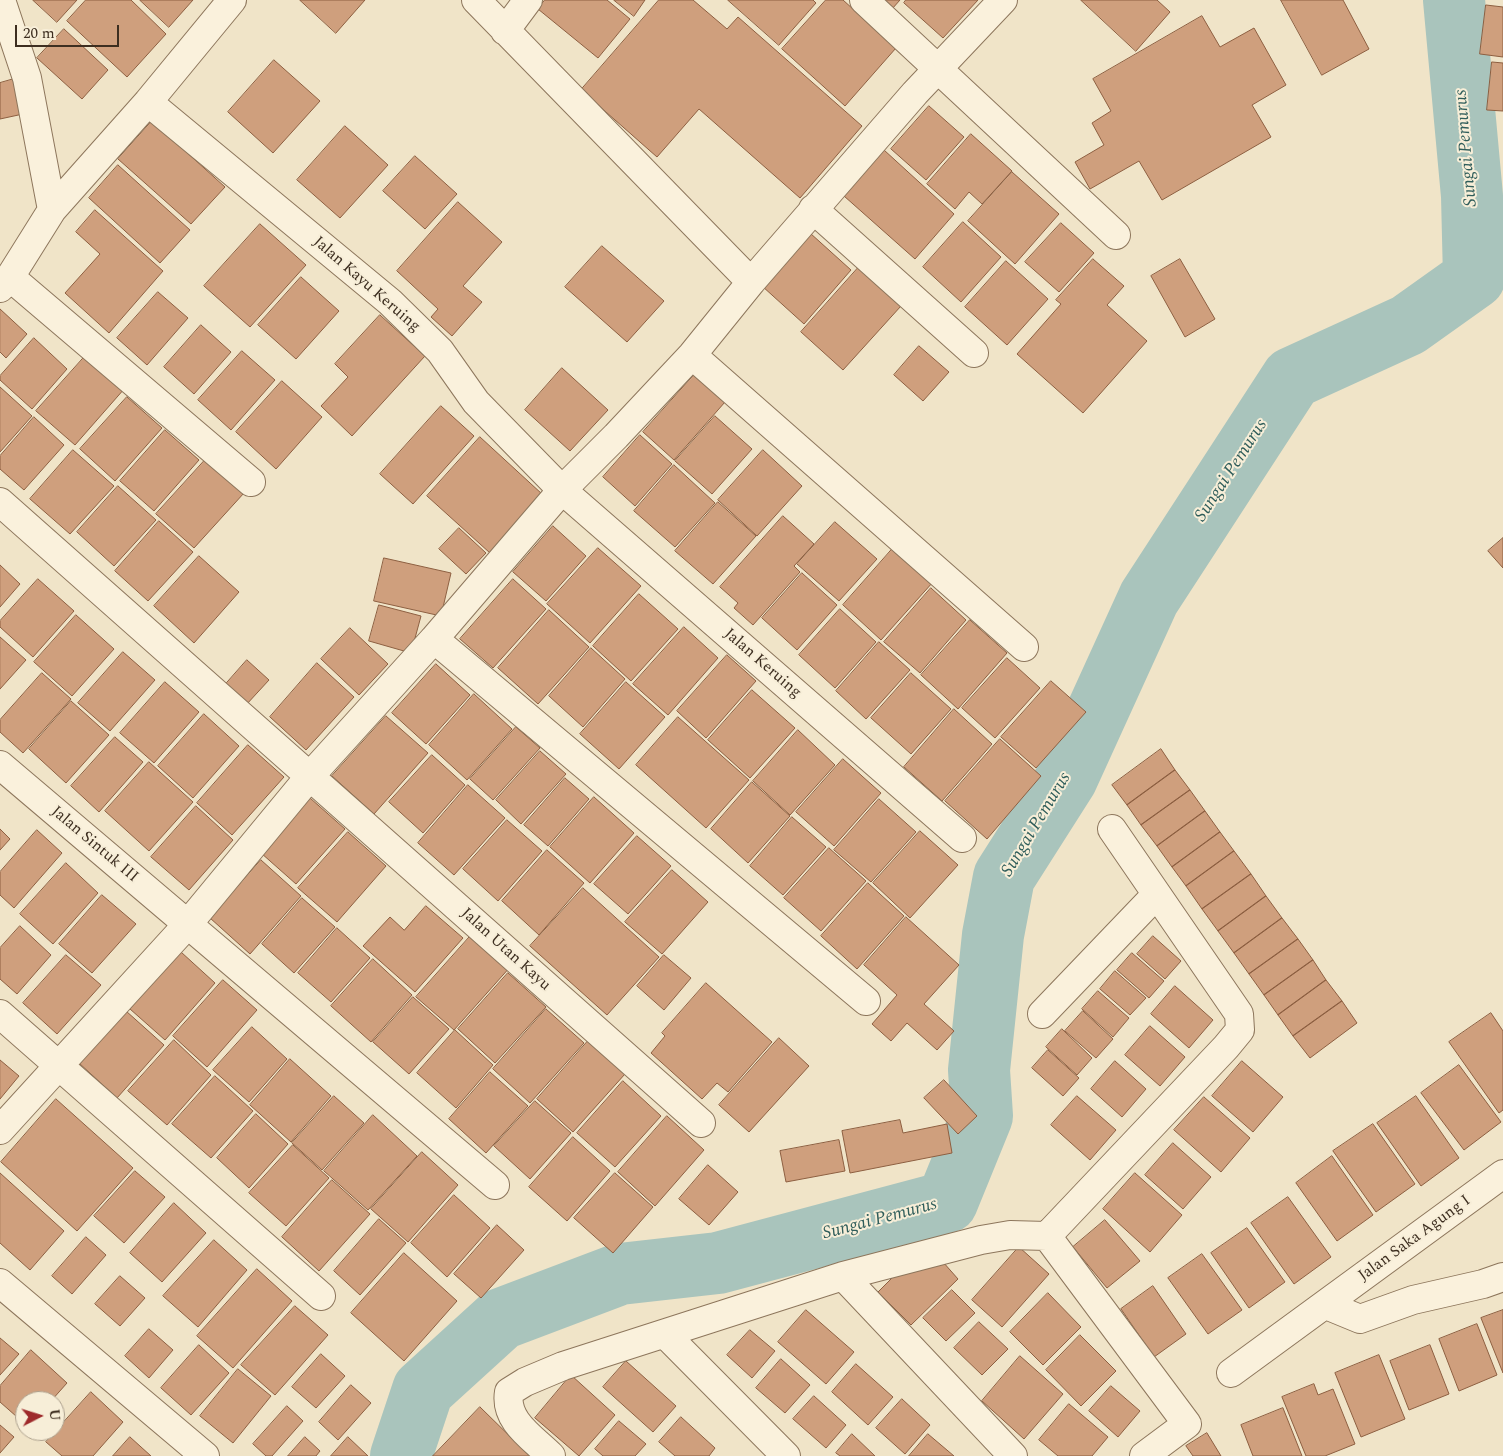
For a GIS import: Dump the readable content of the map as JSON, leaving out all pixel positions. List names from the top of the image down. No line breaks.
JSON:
{"streets":{"street":["Jalan Kayu Keruing","Jalan Keruing","Jalan Sintuk III","Jalan Utan Kayu","Jalan Saka Agung I"]},"crossings":[["Jalan Kayu Keruing","Jalan Keruing"]],"water":["Sungai Pemurus"],"scale_bar":"20 m","north":"right"}
